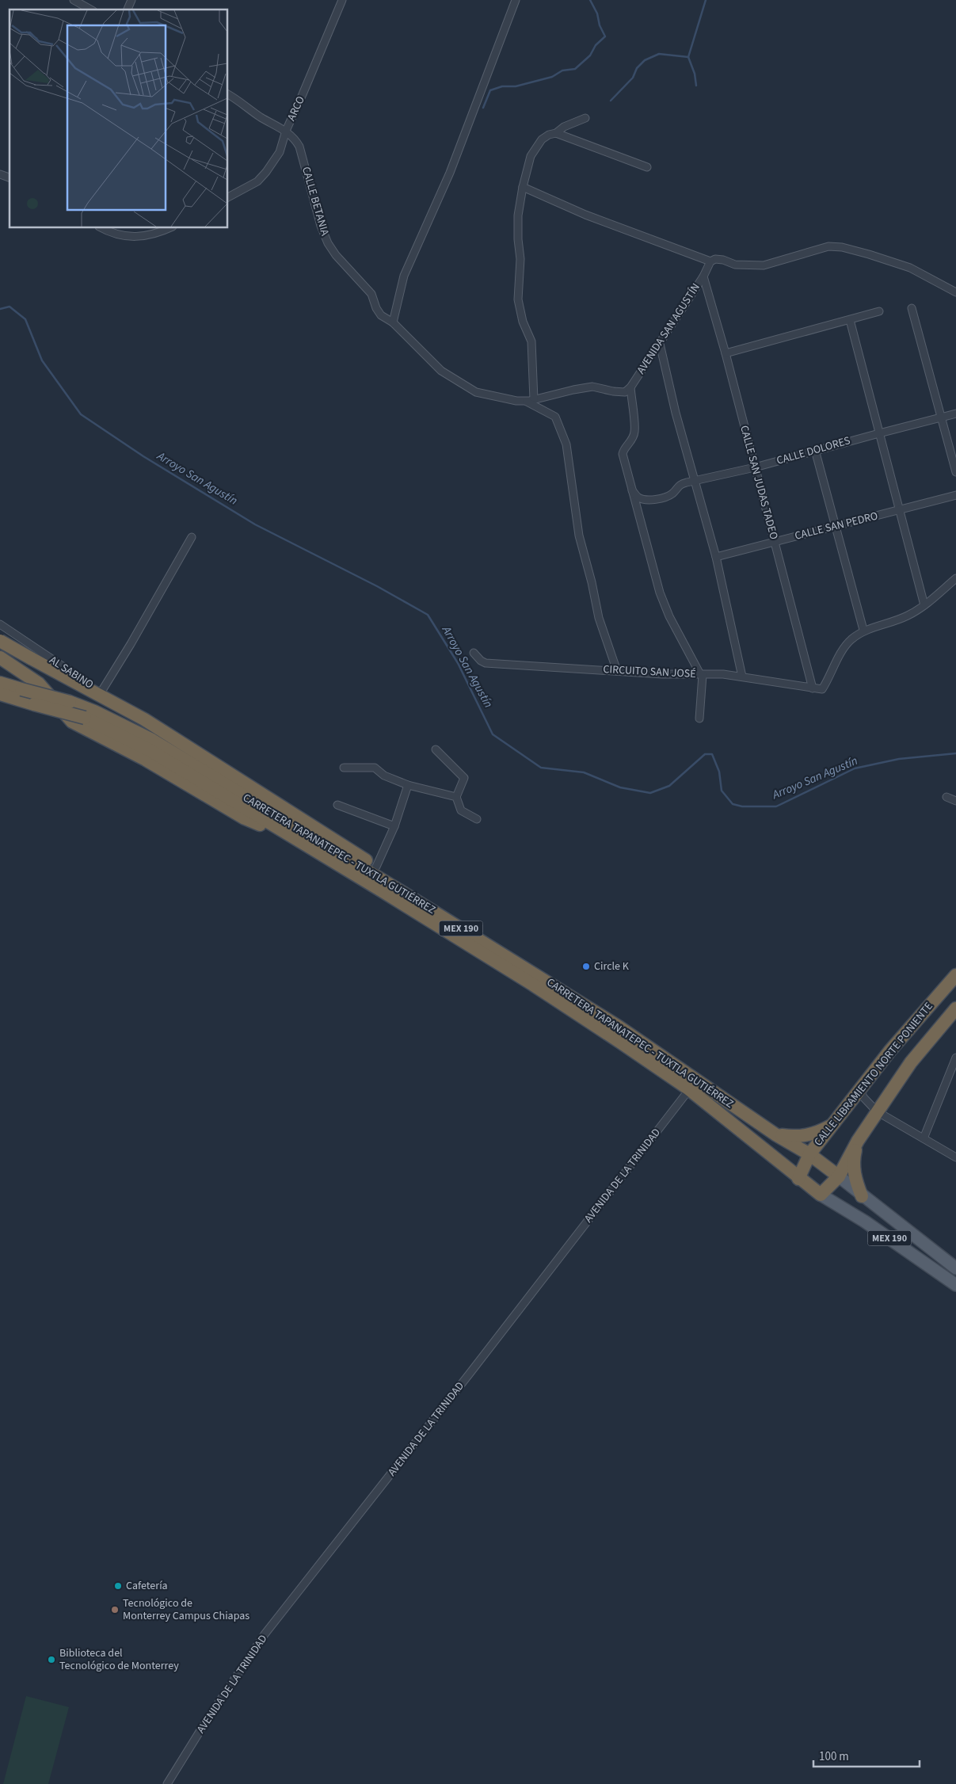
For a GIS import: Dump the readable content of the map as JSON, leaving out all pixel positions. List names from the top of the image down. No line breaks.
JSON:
{"streets":{"highway":["CARRETERA TAPANATEPEC - TUXTLA GUTIÉRREZ","MEX 190","CALLE LIBRAMIENTO NORTE PONIENTE"],"street":["ARCO","CALLE BETANIA","AVENIDA SAN AGUSTÍN","CALLE DOLORES","CALLE SAN JUDAS TADEO","CALLE SAN PEDRO","CIRCUITO SAN JOSÉ","AL SABINO","AVENIDA DE LA TRINIDAD"]},"crossings":[["ARCO","CALLE BETANIA"],["AVENIDA SAN AGUSTÍN","CALLE SAN JUDAS TADEO"],["CALLE DOLORES","CALLE SAN JUDAS TADEO"],["CALLE SAN JUDAS TADEO","CALLE SAN PEDRO"],["CALLE SAN JUDAS TADEO","CIRCUITO SAN JOSÉ"],["AL SABINO","MEX 190"],["CARRETERA TAPANATEPEC - TUXTLA GUTIÉRREZ","MEX 190"],["CARRETERA TAPANATEPEC - TUXTLA GUTIÉRREZ","CALLE LIBRAMIENTO NORTE PONIENTE"],["CARRETERA TAPANATEPEC - TUXTLA GUTIÉRREZ","AVENIDA DE LA TRINIDAD"],["MEX 190","CALLE LIBRAMIENTO NORTE PONIENTE"]],"water":["Arroyo San Agustín"],"places":["Circle K","Cafetería","Tecnológico de Monterrey Campus Chiapas","Biblioteca del Tecnológico de Monterrey"],"scale_bar":"100 m"}
